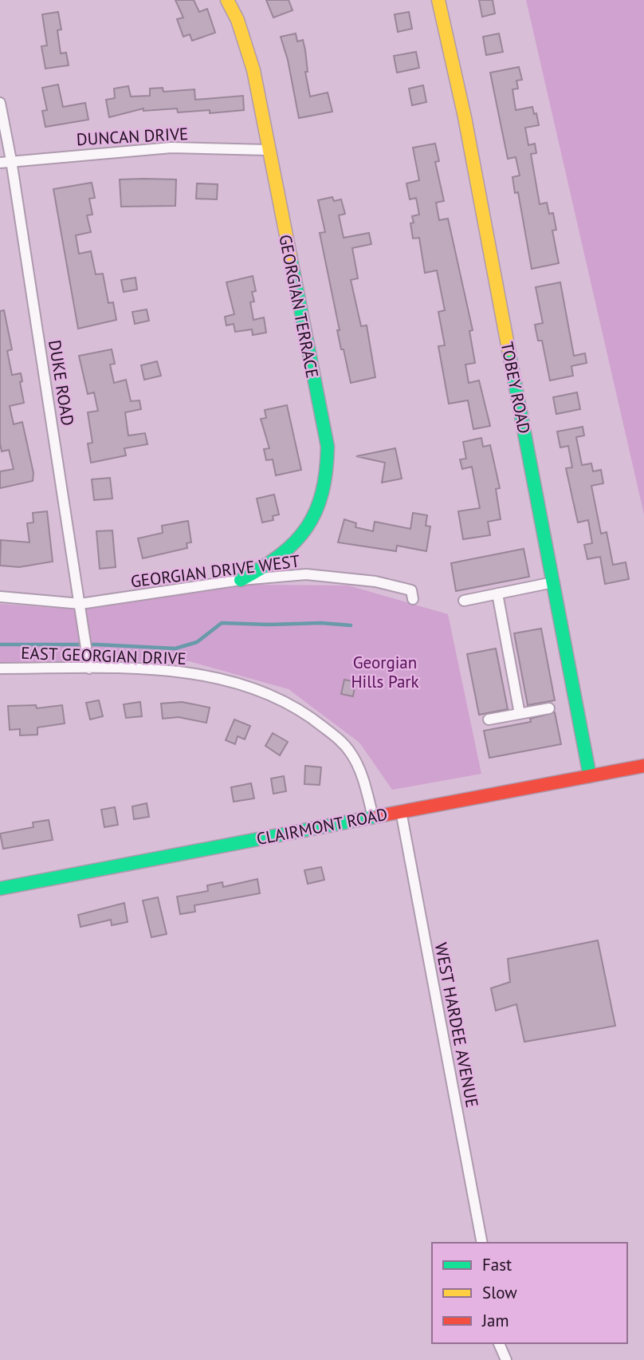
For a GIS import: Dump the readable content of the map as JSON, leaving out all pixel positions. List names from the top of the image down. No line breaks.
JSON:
{"streets":{"street":["DUNCAN DRIVE","GEORGIAN TERRACE","DUKE ROAD","TOBEY ROAD","GEORGIAN DRIVE WEST","EAST GEORGIAN DRIVE","CLAIRMONT ROAD","WEST HARDEE AVENUE"]},"crossings":[["DUNCAN DRIVE","GEORGIAN TERRACE"],["DUNCAN DRIVE","DUKE ROAD"],["GEORGIAN TERRACE","GEORGIAN DRIVE WEST"],["DUKE ROAD","GEORGIAN DRIVE WEST"],["DUKE ROAD","EAST GEORGIAN DRIVE"],["TOBEY ROAD","CLAIRMONT ROAD"],["EAST GEORGIAN DRIVE","CLAIRMONT ROAD"],["CLAIRMONT ROAD","WEST HARDEE AVENUE"]],"parks":["Georgian Hills Park"],"legend":["Fast","Slow","Jam"]}
